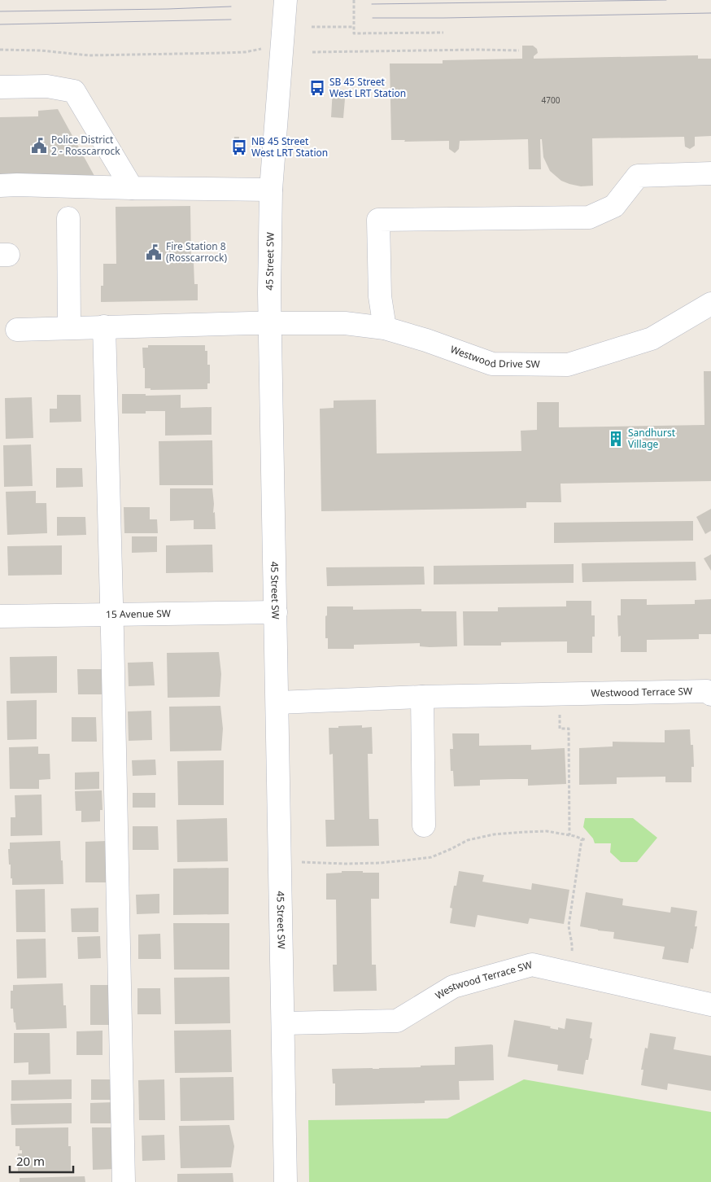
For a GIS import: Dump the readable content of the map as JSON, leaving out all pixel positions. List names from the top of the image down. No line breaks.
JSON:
{"streets":{"street":["45 Street SW","Westwood Drive SW","15 Avenue SW","Westwood Terrace SW"]},"crossings":[["45 Street SW","Westwood Drive SW"],["45 Street SW","15 Avenue SW"],["45 Street SW","Westwood Terrace SW"]],"places":{"bus stop":["SB 45 Street West LRT Station","NB 45 Street West LRT Station"],"public building":["Police District 2 - Rosscarrock","Fire Station 8 (Rosscarrock)"],"building":["Sandhurst Village"]},"house_numbers":["4700"],"scale_bar":"20 m"}
